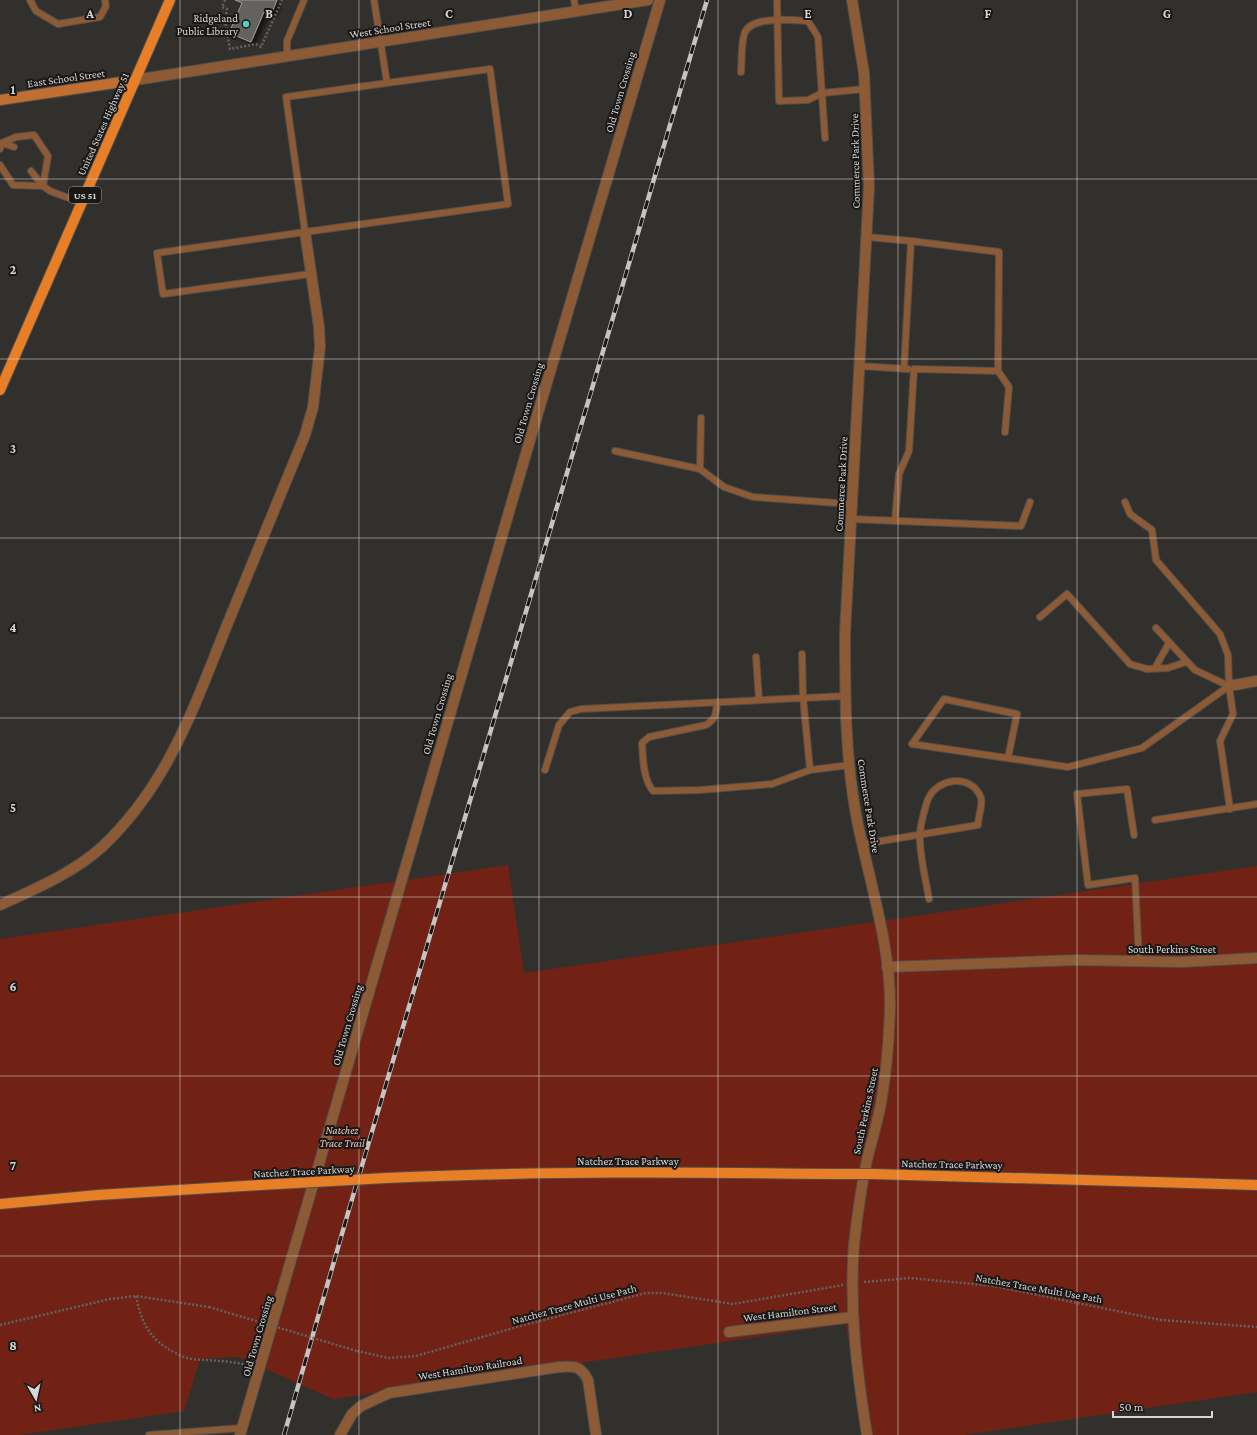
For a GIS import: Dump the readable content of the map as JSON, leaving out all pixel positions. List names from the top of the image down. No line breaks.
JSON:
{"streets":{"main road":["United States Highway 51","US 51","Natchez Trace Parkway"],"street":["West School Street","East School Street","Old Town Crossing","Commerce Park Drive","South Perkins Street","West Hamilton Street","West Hamilton Railroad"],"path":["Natchez Trace Multi Use Path"]},"crossings":[["West School Street","East School Street"],["West School Street","United States Highway 51"],["East School Street","United States Highway 51"],["Commerce Park Drive","South Perkins Street"],["South Perkins Street","Natchez Trace Multi Use Path"],["South Perkins Street","West Hamilton Street"]],"parks":["Natchez Trace Trail"],"places":["Ridgeland Public Library"],"scale_bar":"50 m","north":"bottom","grid":{"columns":["A","B","C","D","E","F","G"],"rows":["1","2","3","4","5","6","7","8"]}}
